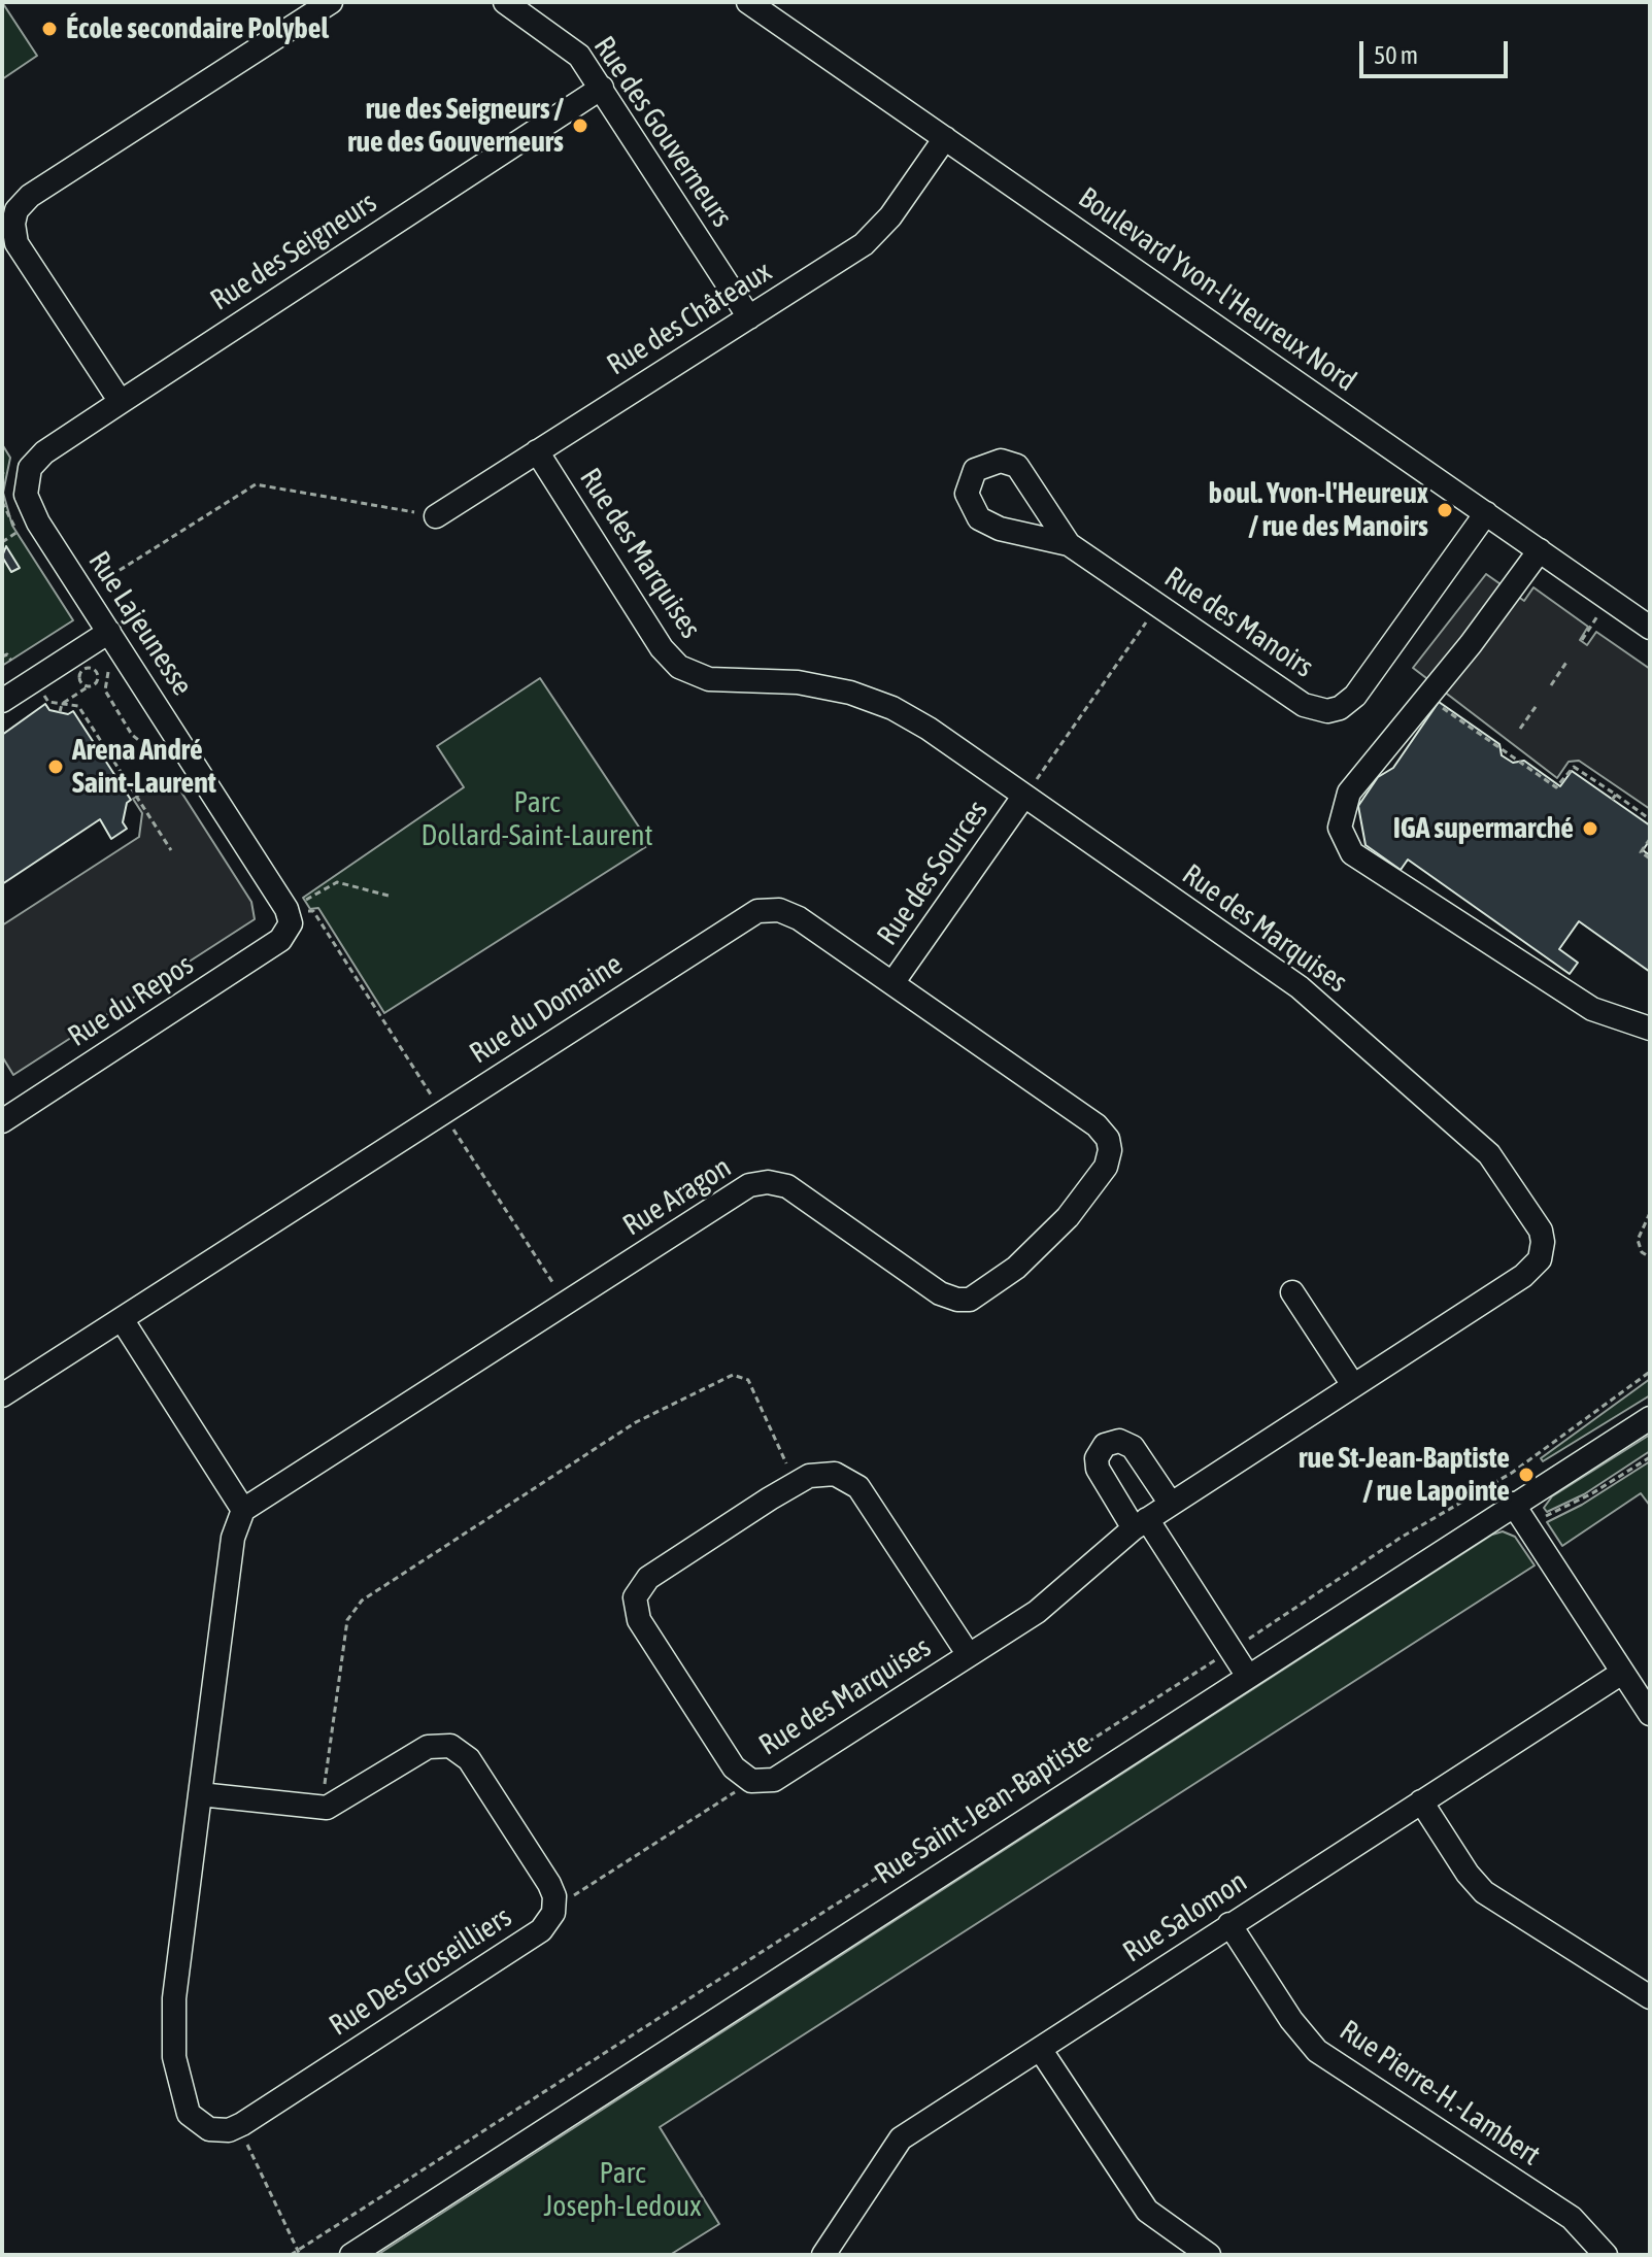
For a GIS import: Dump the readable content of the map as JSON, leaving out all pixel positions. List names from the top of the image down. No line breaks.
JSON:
{"streets":{"street":["Rue des Gouverneurs","Rue des Seigneurs","Boulevard Yvon-l'Heureux Nord","Rue des Châteaux","Rue des Marquises","Rue des Manoirs","Rue Lajeunesse","Rue des Sources","Rue du Repos","Rue du Domaine","Rue Aragon","Rue Saint-Jean-Baptiste","Rue Salomon","Rue Des Groseilliers","Rue Pierre-H.-Lambert"]},"crossings":[["Rue des Gouverneurs","Rue des Seigneurs"],["Rue des Gouverneurs","Rue des Châteaux"],["Rue des Seigneurs","Rue Lajeunesse"],["Boulevard Yvon-l'Heureux Nord","Rue des Châteaux"],["Boulevard Yvon-l'Heureux Nord","Rue des Manoirs"],["Rue des Châteaux","Rue des Marquises"],["Rue des Marquises","Rue des Sources"],["Rue Lajeunesse","Rue du Repos"],["Rue des Sources","Rue du Domaine"],["Rue du Domaine","Rue Aragon"],["Rue Salomon","Rue Pierre-H.-Lambert"]],"parks":["Parc Dollard-Saint-Laurent","Parc Joseph-Ledoux"],"places":["École secondaire Polybel","rue des Seigneurs / rue des Gouverneurs","boul. Yvon-l'Heureux / rue des Manoirs","Arena André Saint-Laurent","IGA supermarché","rue St-Jean-Baptiste / rue Lapointe"],"scale_bar":"50 m"}
